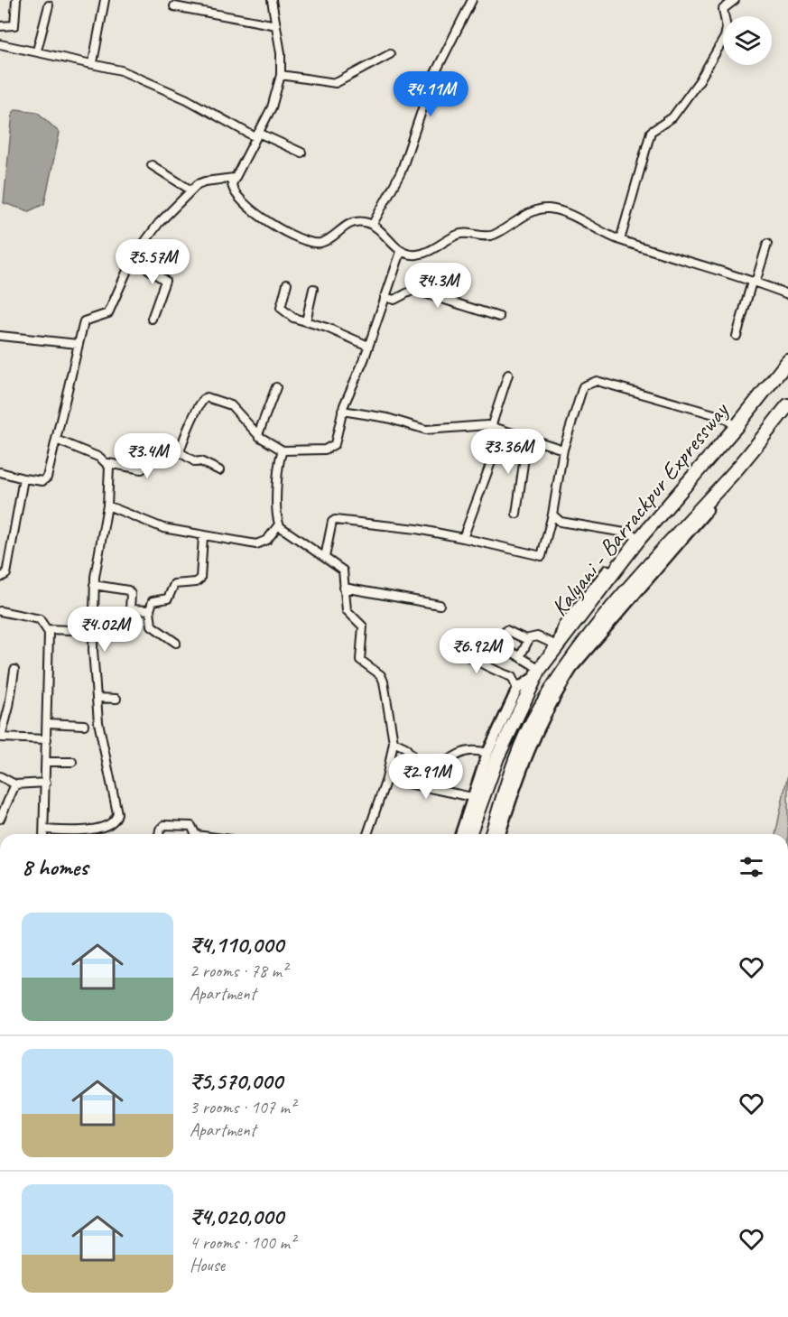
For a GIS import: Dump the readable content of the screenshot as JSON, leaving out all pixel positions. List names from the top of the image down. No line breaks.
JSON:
{"streets":{"highway":["Kalyani - Barrackpur Expressway"]},"page":{"price":["₹4.11M","₹5.57M","₹4.3M","₹3.36M","₹3.4M","₹4.02M","₹6.92M","₹2.91M"],"heading":"8 homes","list":[{"name":"₹4,110,000","note":"2 rooms · 78 m² · Apartment"},{"name":"₹5,570,000","note":"3 rooms · 107 m² · Apartment"},{"name":"₹4,020,000","note":"4 rooms · 100 m² · House"}]}}
